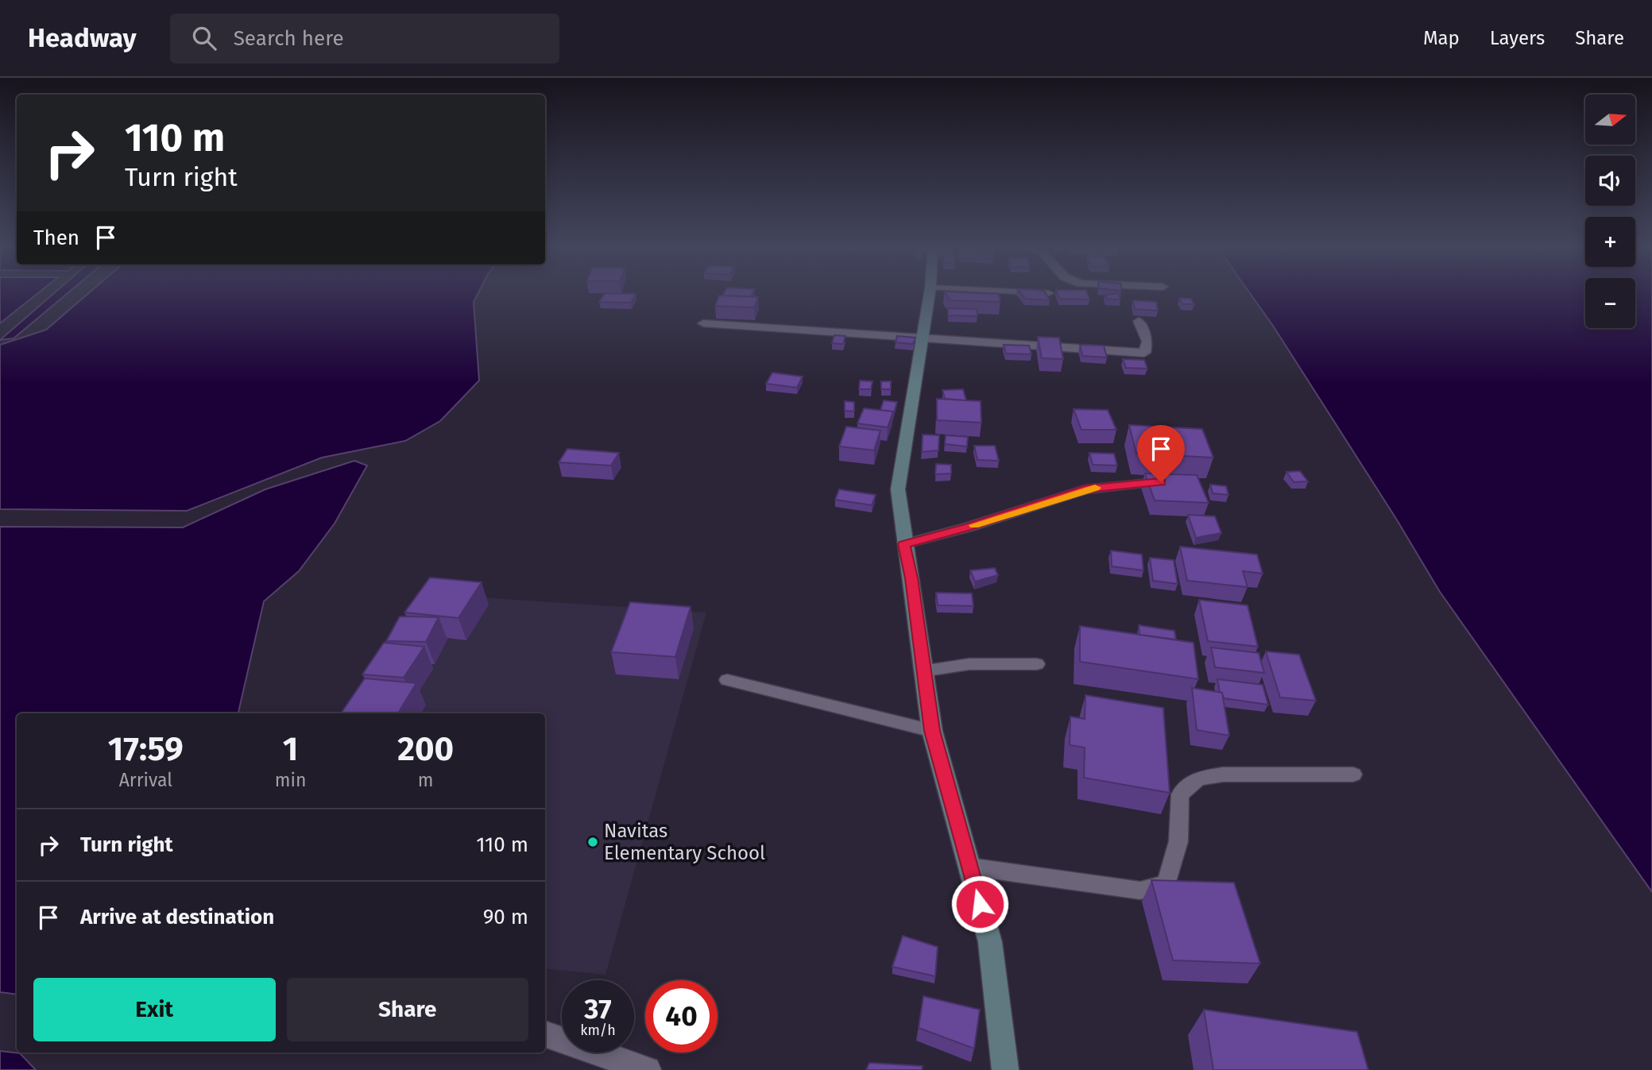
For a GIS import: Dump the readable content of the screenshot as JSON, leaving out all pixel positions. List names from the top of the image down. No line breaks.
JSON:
{"places":["Navitas Elementary School"],"north":"right","page":{"header":"Headway","search":"Search here","nav":["Map","Layers","Share"],"map_buttons":["+","−"],"turn":["110 m","Turn right"],"then":"Then","eta":["17:59","Arrival","1","min","200","m"],"list":[{"name":"Turn right","value":"110 m"},{"name":"Arrive at destination","value":"90 m"}],"buttons":["Exit","Share"],"speed":"37 km/h","limit":"40"}}
